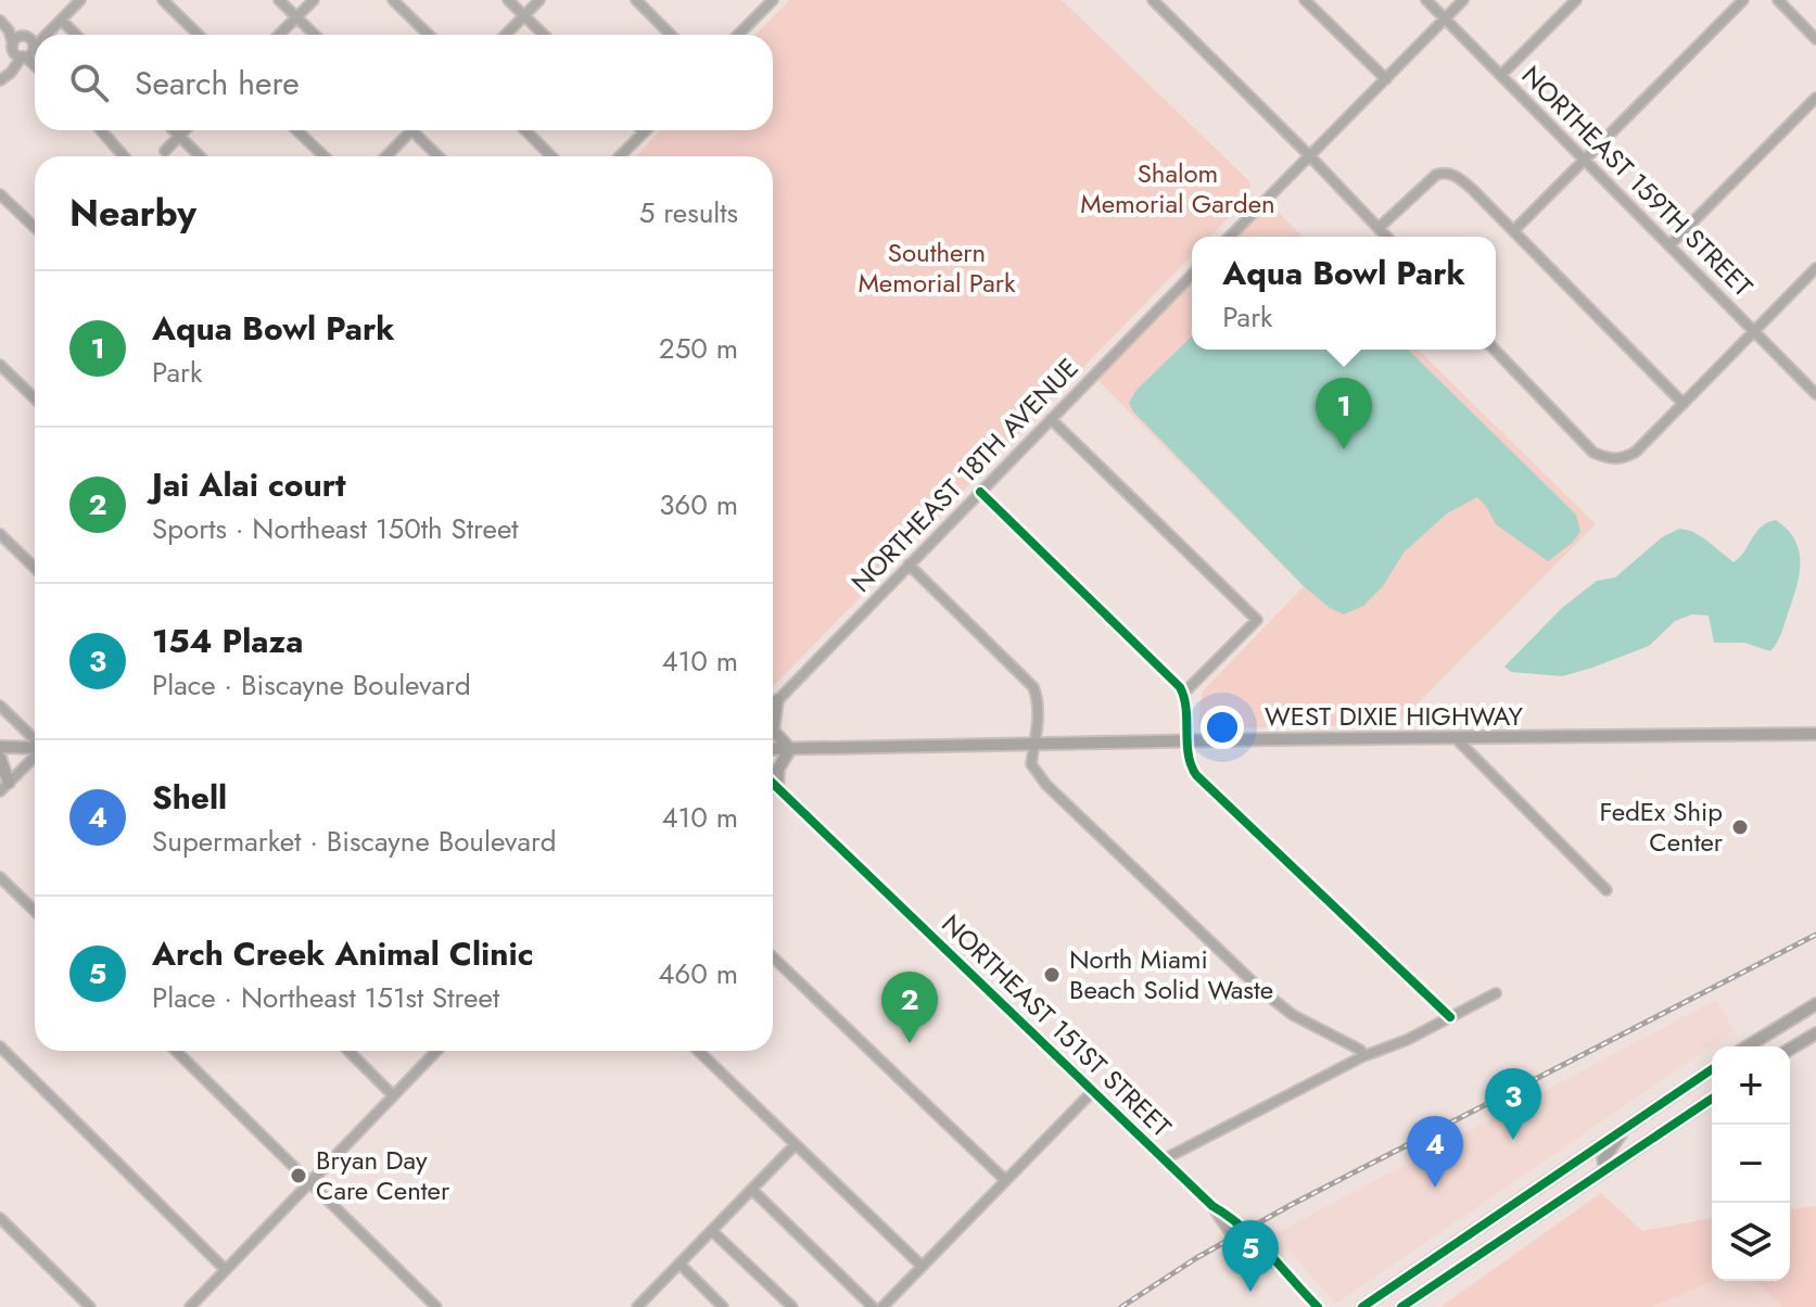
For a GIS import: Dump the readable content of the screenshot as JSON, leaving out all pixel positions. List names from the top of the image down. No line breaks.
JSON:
{"streets":{"main road":["WEST DIXIE HIGHWAY"],"street":["NORTHEAST 159TH STREET","NORTHEAST 18TH AVENUE","NORTHEAST 151ST STREET"]},"parks":["Shalom Memorial Garden","Southern Memorial Park"],"places":["FedEx Ship Center","North Miami Beach Solid Waste","Bryan Day Care Center"],"page":{"search":"Search here","heading":["Nearby","5 results"],"popup":["Aqua Bowl Park","Park"],"list":[{"mark":"1","name":"Aqua Bowl Park","note":"Park","value":"250 m"},{"mark":"2","name":"Jai Alai court","note":"Sports · Northeast 150th Street","value":"360 m"},{"mark":"3","name":"154 Plaza","note":"Place · Biscayne Boulevard","value":"410 m"},{"mark":"4","name":"Shell","note":"Supermarket · Biscayne Boulevard","value":"410 m"},{"mark":"5","name":"Arch Creek Animal Clinic","note":"Place · Northeast 151st Street","value":"460 m"}],"pins":["1","2","3","4","5"],"map_buttons":["+","−"]}}
